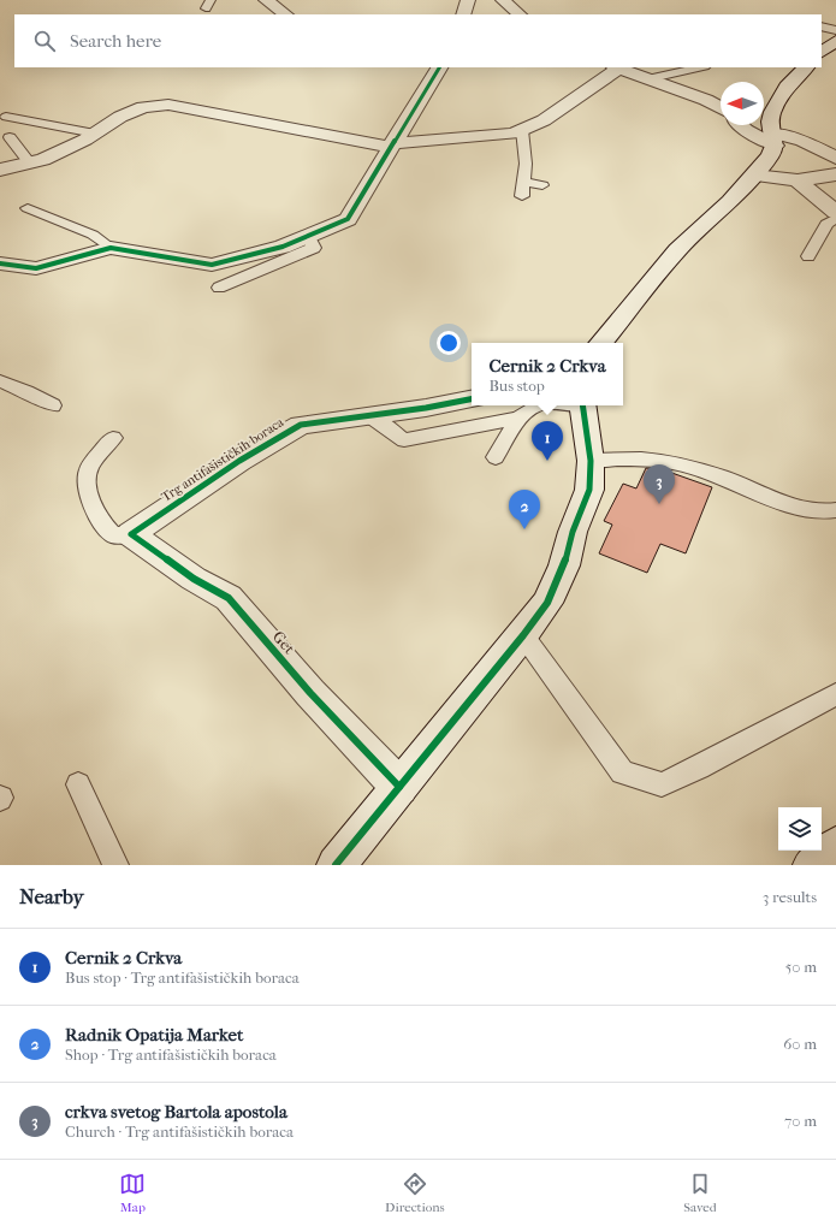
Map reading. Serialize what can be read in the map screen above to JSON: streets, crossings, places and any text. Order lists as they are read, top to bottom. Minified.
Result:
{"streets":{"street":["Trg antifašističkih boraca","Get"]},"crossings":[["Trg antifašističkih boraca","Get"]],"north":"left","page":{"search":"Search here","popup":["Cernik 2 Crkva","Bus stop"],"pins":["1","3","2"],"heading":["Nearby","3 results"],"list":[{"mark":"1","name":"Cernik 2 Crkva","note":"Bus stop · Trg antifašističkih boraca","value":"50 m"},{"mark":"2","name":"Radnik Opatija Market","note":"Shop · Trg antifašističkih boraca","value":"60 m"},{"mark":"3","name":"crkva svetog Bartola apostola","note":"Church · Trg antifašističkih boraca","value":"70 m"}],"nav":["Map","Directions","Saved"]}}
